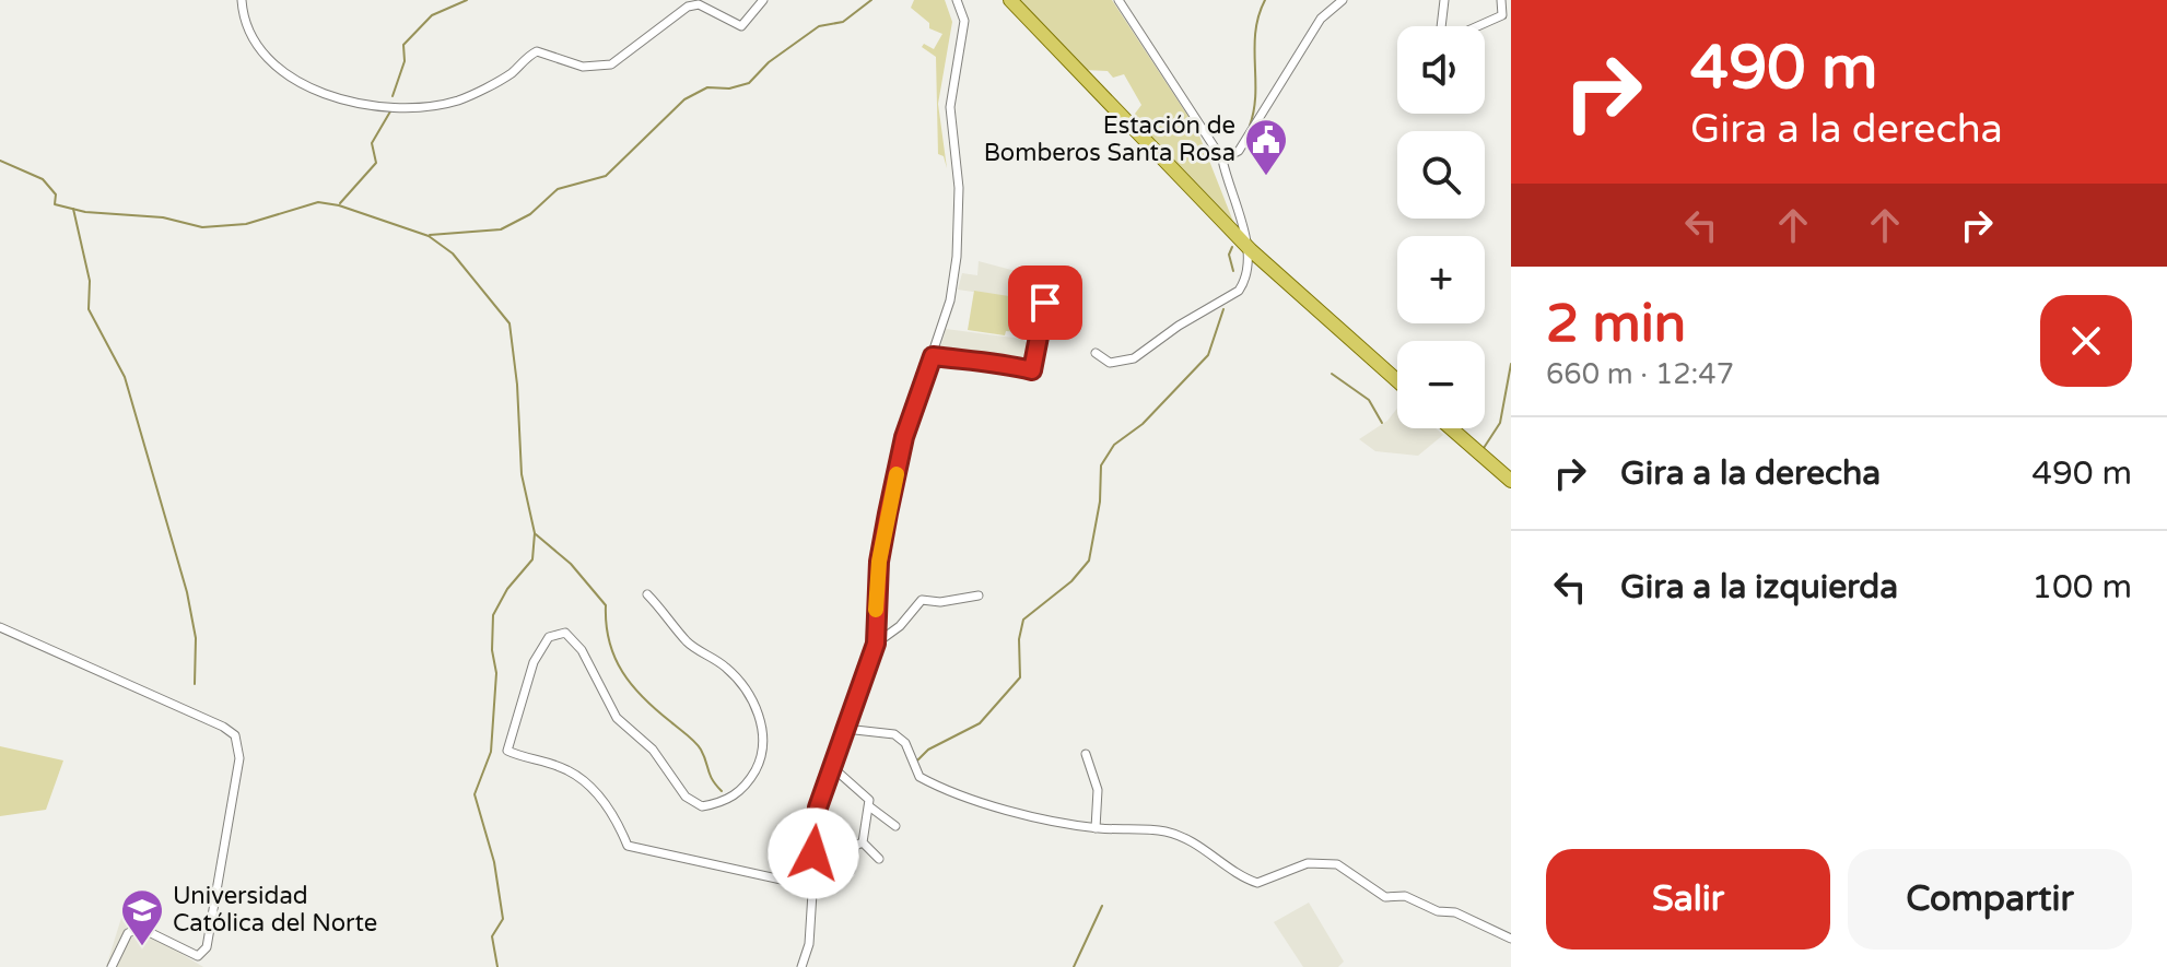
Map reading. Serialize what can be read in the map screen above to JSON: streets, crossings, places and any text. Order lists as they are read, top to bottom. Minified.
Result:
{"places":{"public building":["Estación de Bomberos Santa Rosa"],"school or university":["Universidad Católica del Norte"]},"page":{"turn":["490 m","Gira a la derecha"],"map_buttons":["+","−"],"heading":["2 min","660 m · 12:47"],"list":[{"name":"Gira a la derecha","value":"490 m"},{"name":"Gira a la izquierda","value":"100 m"}],"buttons":["Salir","Compartir"]}}
